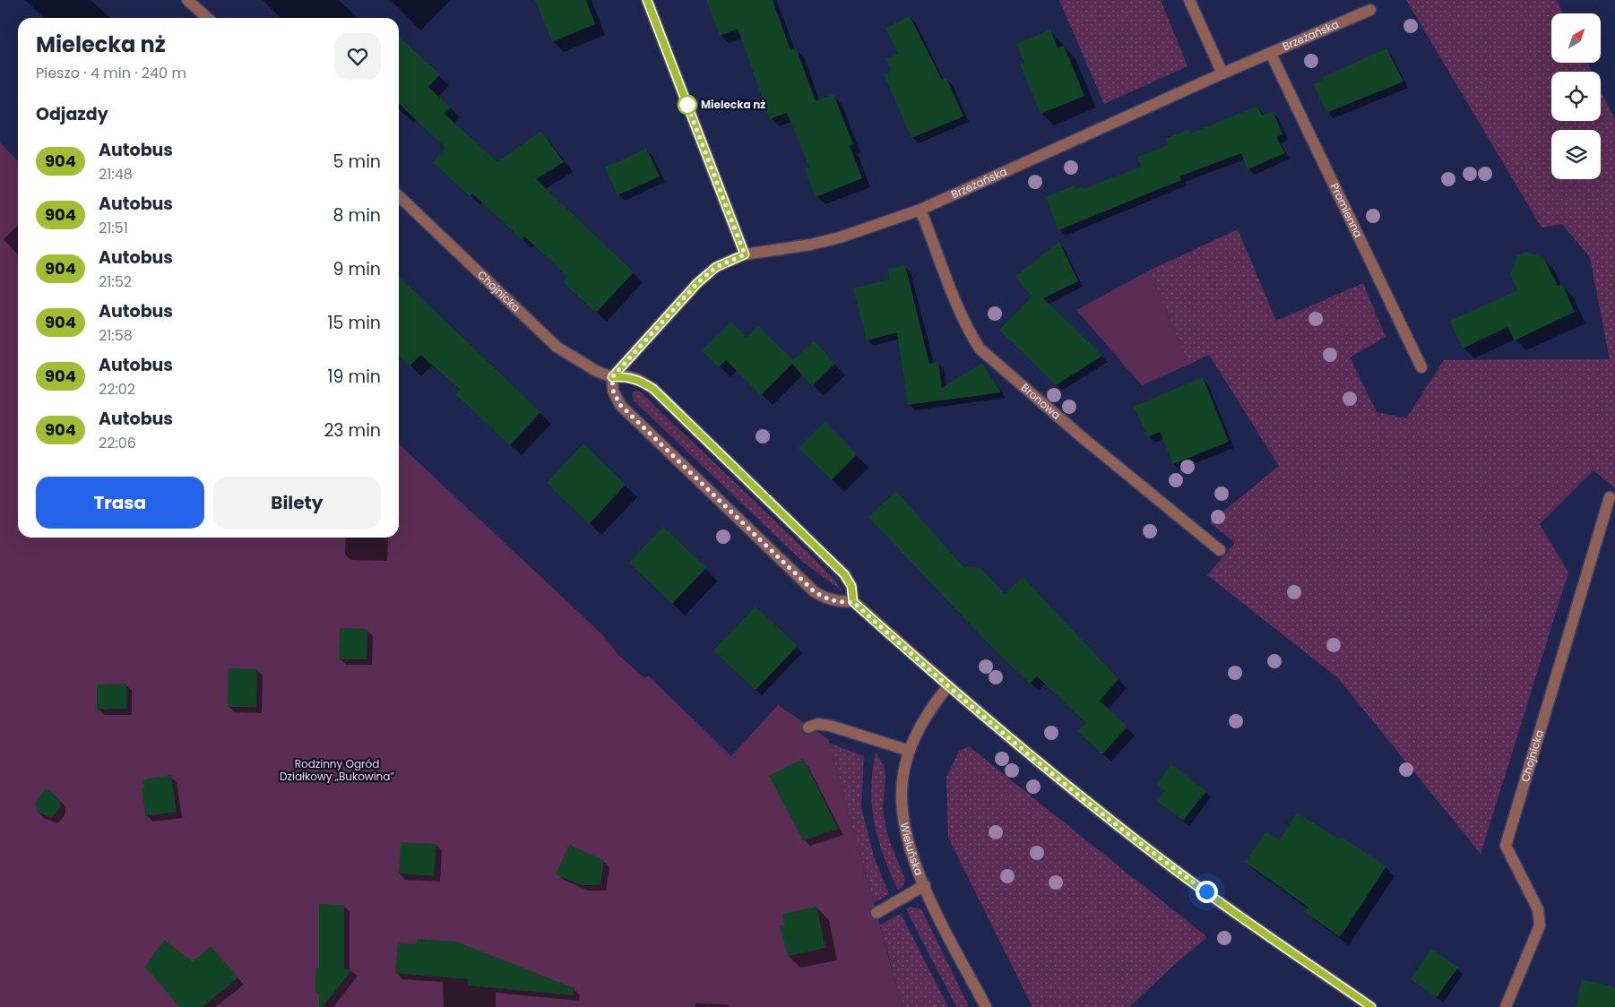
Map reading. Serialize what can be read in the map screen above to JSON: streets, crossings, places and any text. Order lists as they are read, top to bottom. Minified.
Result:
{"streets":{"street":["Brzeżańska","Promienna","Chojnicka","Bronowa","Wieluńska"]},"crossings":[["Brzeżańska","Promienna"],["Brzeżańska","Chojnicka"],["Brzeżańska","Bronowa"]],"parks":["Rodzinny Ogród Działkowy „Bukowina”"],"places":["Mielecka nż"],"lines":["bus line 904"],"north":"top right","page":{"heading":[["Mielecka nż","Pieszo · 4 min · 240 m"],"Odjazdy"],"list":[{"mark":"904","name":"Autobus","note":"21:48","value":"5 min"},{"mark":"904","name":"Autobus","note":"21:51","value":"8 min"},{"mark":"904","name":"Autobus","note":"21:52","value":"9 min"},{"mark":"904","name":"Autobus","note":"21:58","value":"15 min"},{"mark":"904","name":"Autobus","note":"22:02","value":"19 min"},{"mark":"904","name":"Autobus","note":"22:06","value":"23 min"}],"buttons":["Trasa","Bilety"]}}
